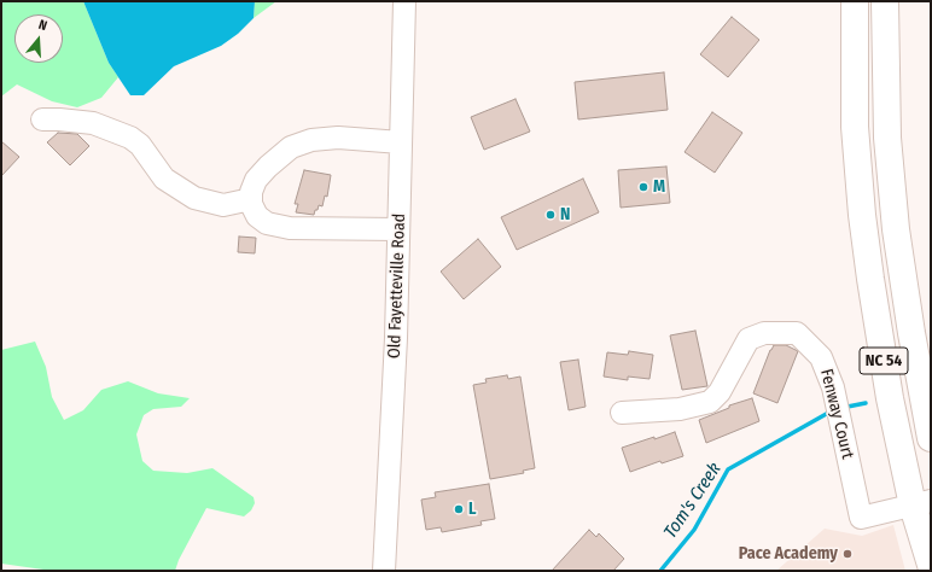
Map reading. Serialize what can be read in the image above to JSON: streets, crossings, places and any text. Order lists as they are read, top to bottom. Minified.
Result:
{"streets":{"highway":["NC 54"],"street":["Old Fayetteville Road","Fenway Court"]},"crossings":[["NC 54","Fenway Court"]],"water":["Tom's Creek"],"places":["M","N","L","Pace Academy"],"north":"top"}
